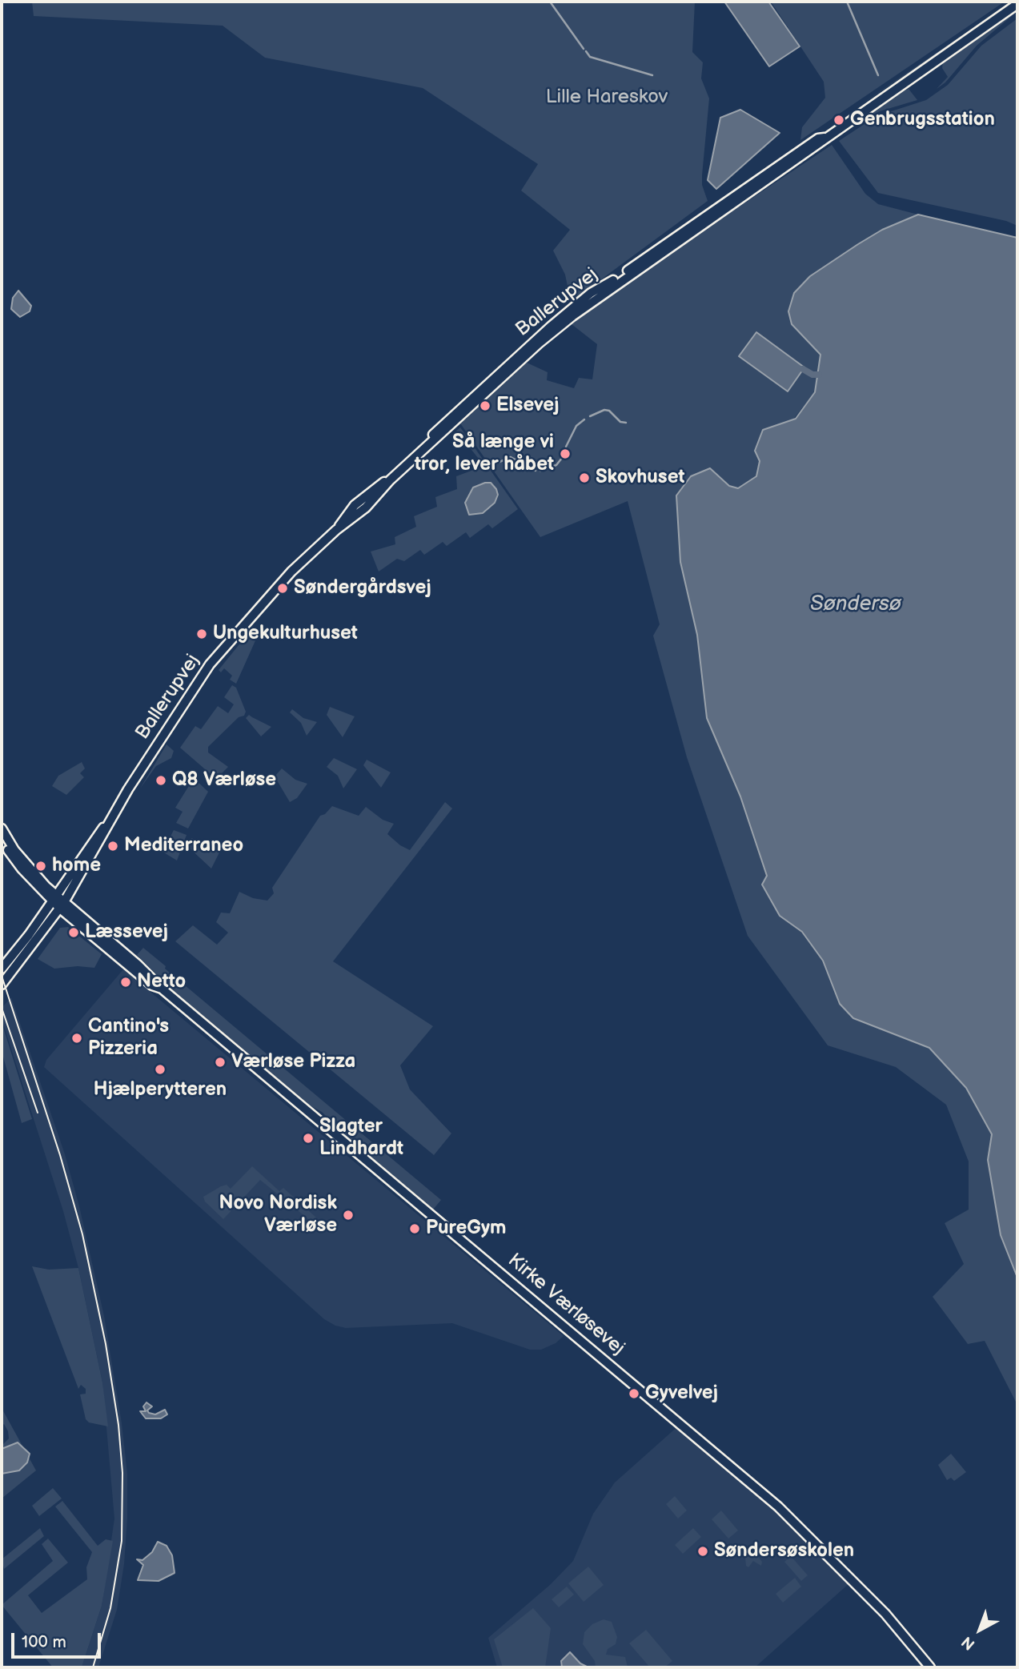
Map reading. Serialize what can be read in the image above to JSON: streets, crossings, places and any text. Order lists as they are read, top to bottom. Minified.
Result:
{"streets":{"street":["Ballerupvej","Kirke Værløsevej"]},"crossings":[["Ballerupvej","Kirke Værløsevej"]],"water":["Søndersø"],"parks":["Lille Hareskov"],"places":["Genbrugsstation","Elsevej","Så længe vi tror, lever håbet","Skovhuset","Søndergårdsvej","Ungekulturhuset","Q8 Værløse","Mediterraneo","home","Læssevej","Netto","Cantino's Pizzeria","Værløse Pizza","Hjælperytteren","Slagter Lindhardt","Novo Nordisk Værløse","PureGym","Gyvelvej","Søndersøskolen"],"scale_bar":"100 m","north":"bottom left"}
